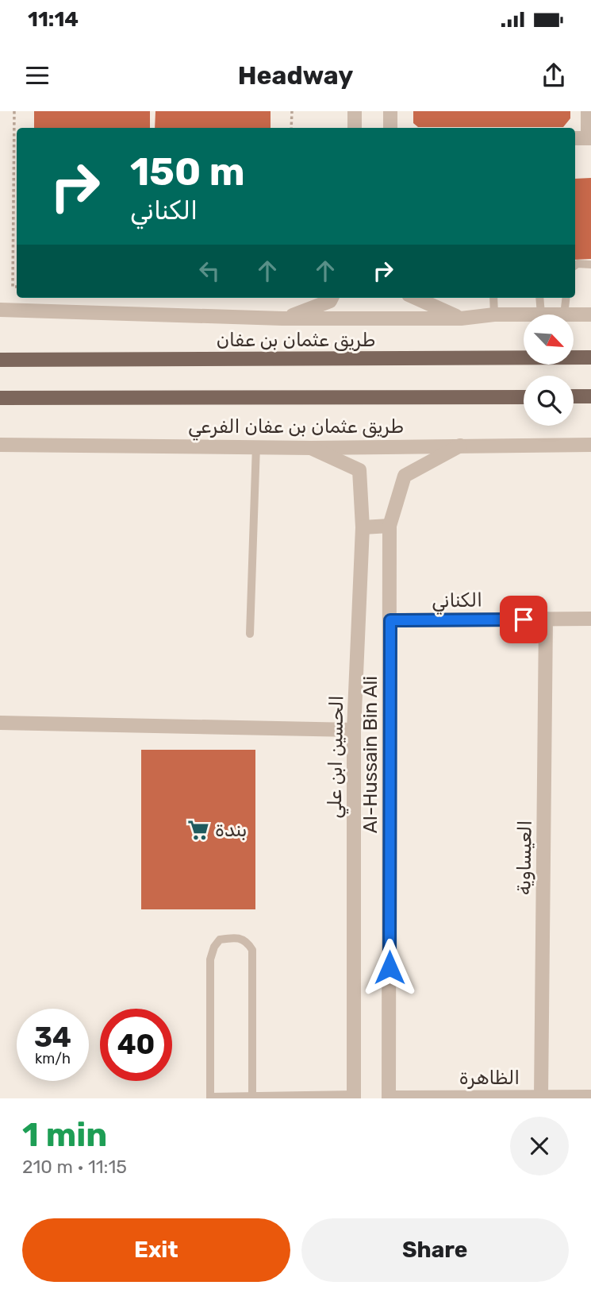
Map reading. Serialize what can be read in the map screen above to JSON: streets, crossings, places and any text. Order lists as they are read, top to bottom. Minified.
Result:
{"streets":{"main road":["طريق عثمان بن عفان"],"street":["طريق عثمان بن عفان الفرعي","الكناني","Al-Hussain Bin Ali","الحسين ابن علي","العيساوية","الظاهرة"]},"crossings":[["طريق عثمان بن عفان الفرعي","Al-Hussain Bin Ali"],["طريق عثمان بن عفان الفرعي","الحسين ابن علي"],["الكناني","Al-Hussain Bin Ali"],["الكناني","العيساوية"],["Al-Hussain Bin Ali","الظاهرة"],["العيساوية","الظاهرة"]],"places":{"supermarket":["بندة"]},"north":"bottom right","page":{"status":"11:14","header":"Headway","turn":["150 m","الكناني"],"speed":"34 km/h","limit":"40","heading":["1 min","210 m · 11:15"],"buttons":["Exit","Share"]}}
